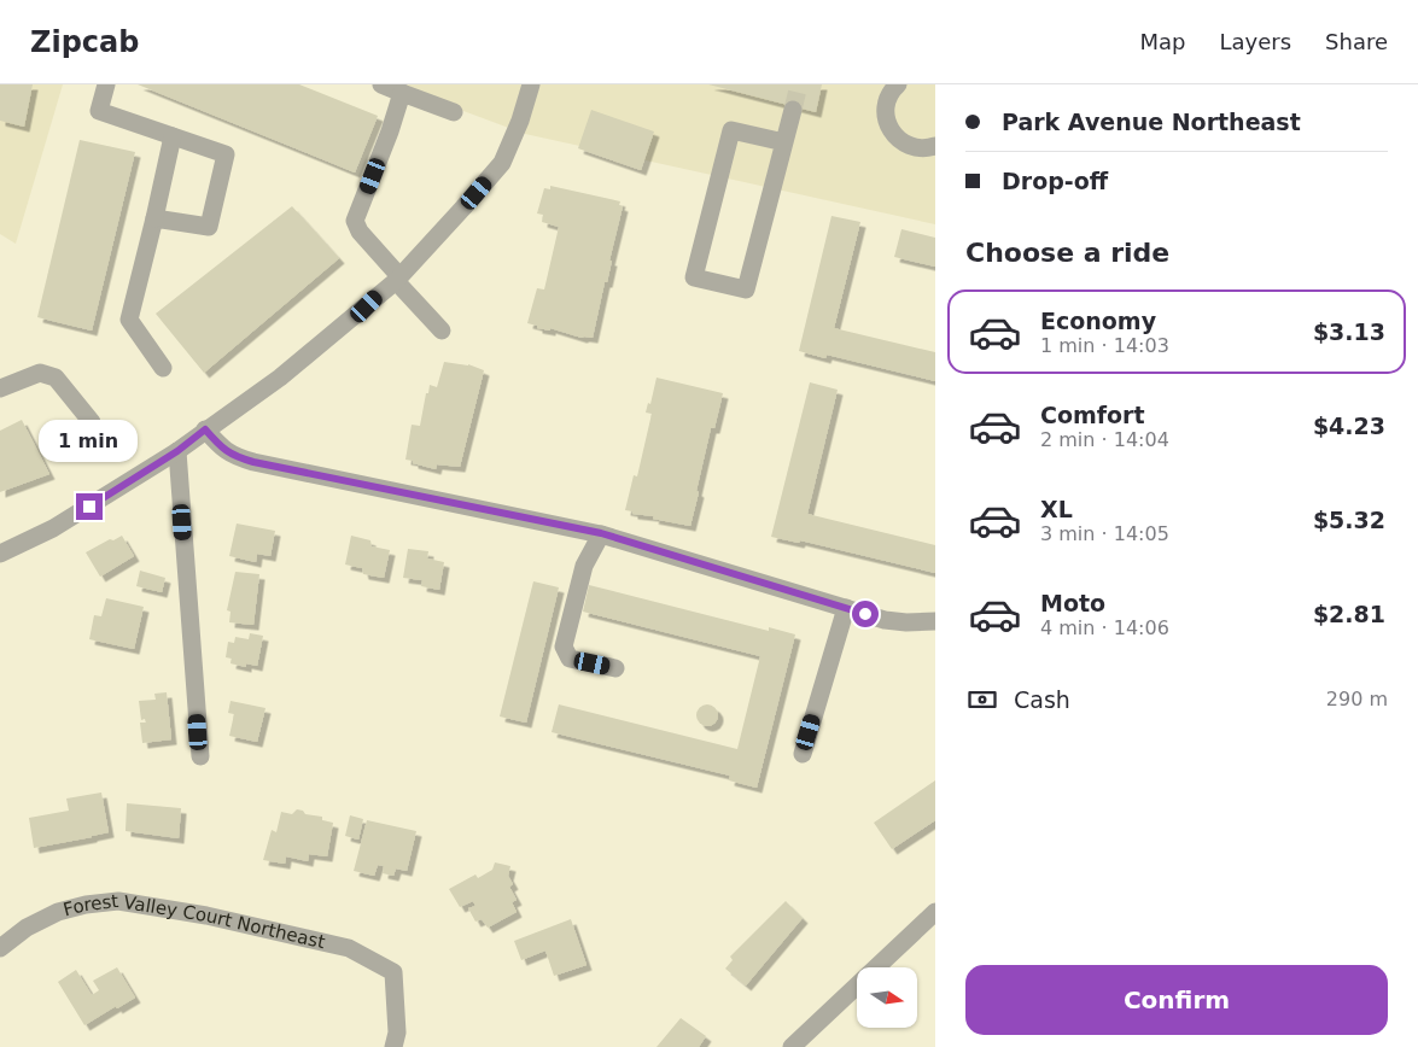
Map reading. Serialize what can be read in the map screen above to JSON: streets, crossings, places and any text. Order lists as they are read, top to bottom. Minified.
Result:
{"streets":{"street":["Forest Valley Court Northeast"]},"north":"right","page":{"header":"Zipcab","nav":["Map","Layers","Share"],"banner":["Park Avenue Northeast","Drop-off"],"heading":"Choose a ride","list":[{"name":"Economy","note":"1 min · 14:03","value":"$3.13"},{"name":"Comfort","note":"2 min · 14:04","value":"$4.23"},{"name":"XL","note":"3 min · 14:05","value":"$5.32"},{"name":"Moto","note":"4 min · 14:06","value":"$2.81"}],"bubble":"1 min","pay":["Cash","290 m"],"buttons":"Confirm"}}
